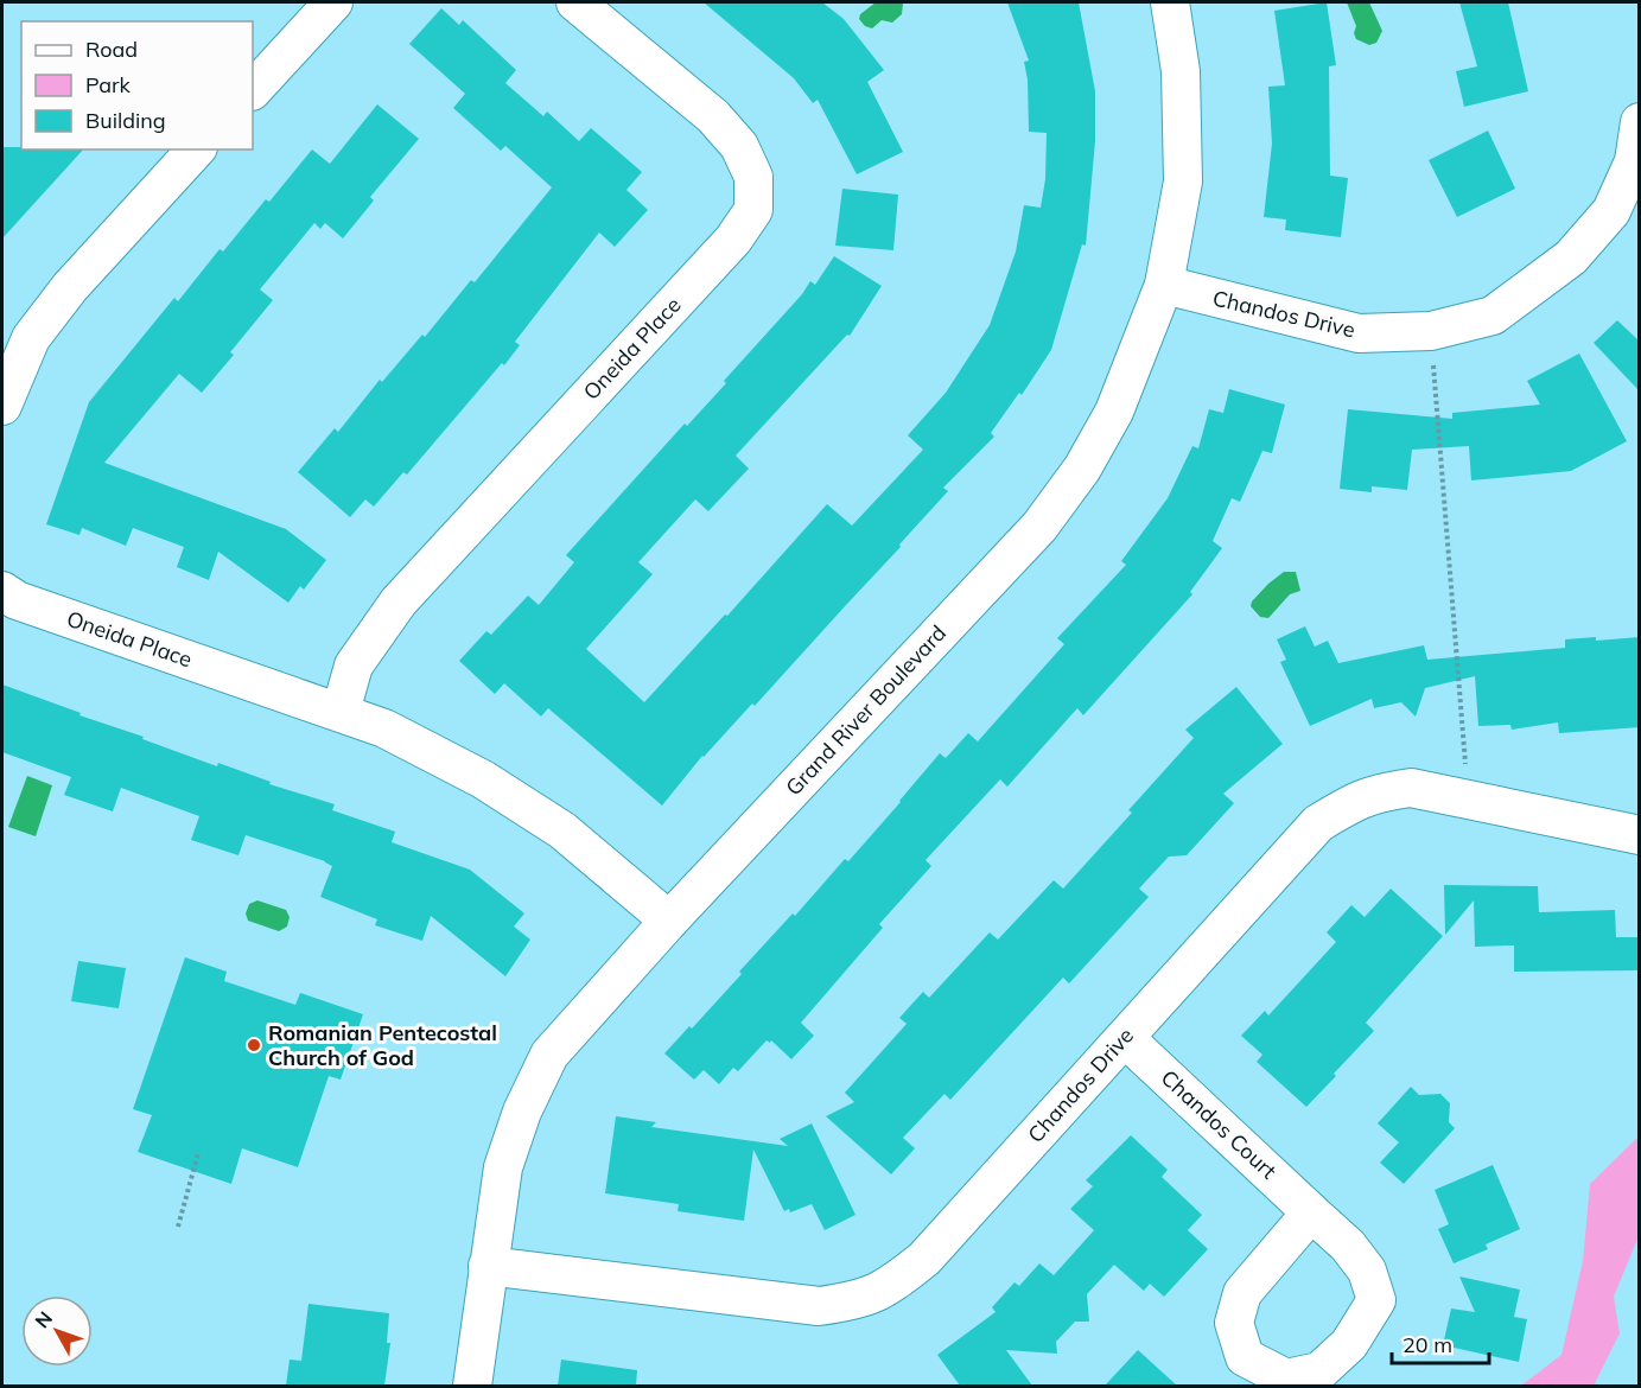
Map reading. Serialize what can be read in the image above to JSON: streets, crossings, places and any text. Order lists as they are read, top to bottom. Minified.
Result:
{"streets":{"street":["Chandos Drive","Oneida Place","Grand River Boulevard","Chandos Court"]},"crossings":[["Chandos Drive","Grand River Boulevard"],["Chandos Drive","Chandos Court"],["Oneida Place","Grand River Boulevard"]],"places":["Romanian Pentecostal Church of God"],"legend":["Road","Park","Building"],"scale_bar":"20 m","north":"top left"}
